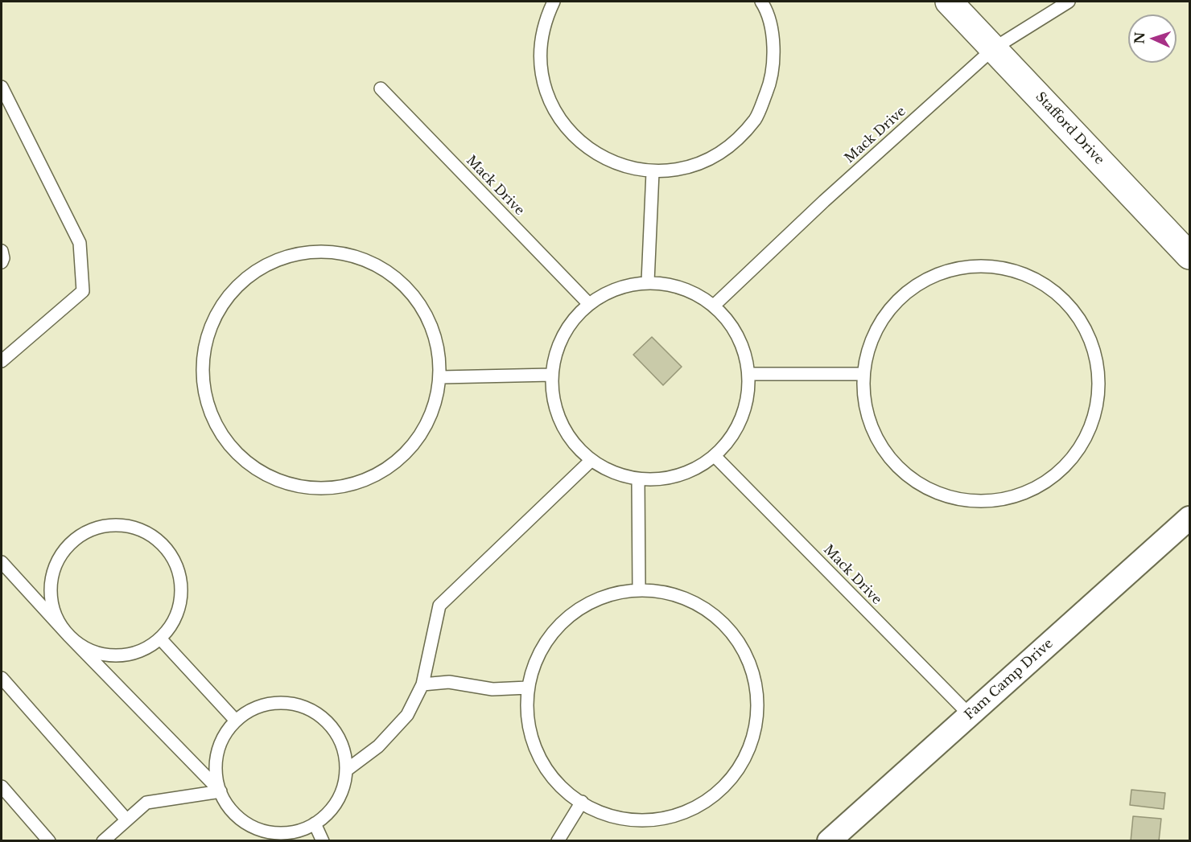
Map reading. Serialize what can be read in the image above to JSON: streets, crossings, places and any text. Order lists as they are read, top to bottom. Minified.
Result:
{"streets":{"street":["Stafford Drive","Fam Camp Drive"],"lane":["Mack Drive"]},"crossings":[["Stafford Drive","Mack Drive"],["Mack Drive","Fam Camp Drive"]],"north":"left"}
